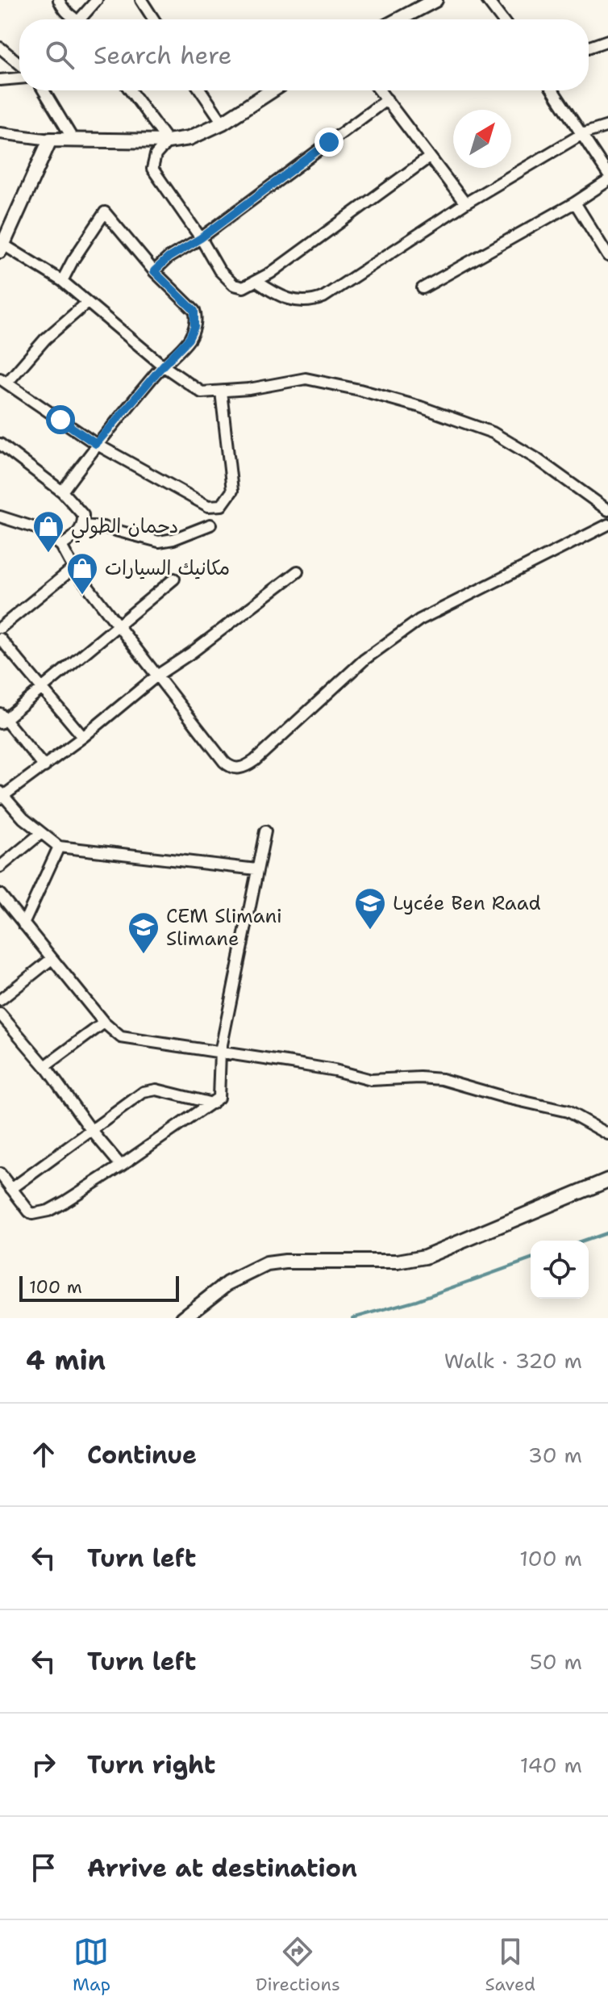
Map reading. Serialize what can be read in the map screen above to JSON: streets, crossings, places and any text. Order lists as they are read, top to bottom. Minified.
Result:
{"places":{"shop":["دحمان الطولي","مكانيك السيارات"],"school or university":["Lycée Ben Raad","CEM Slimani Slimane"]},"scale_bar":"100 m","north":"top right","page":{"search":"Search here","scale":"100 m","heading":["4 min","Walk · 320 m"],"list":[["Continue","30 m"],["Turn left","100 m"],["Turn left","50 m"],["Turn right","140 m"],"Arrive at destination"],"nav":["Map","Directions","Saved"]}}
